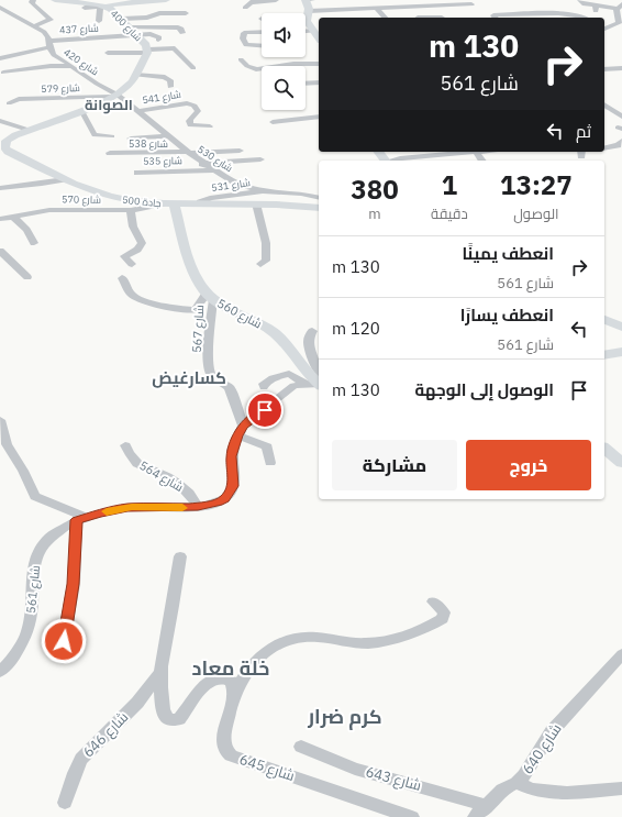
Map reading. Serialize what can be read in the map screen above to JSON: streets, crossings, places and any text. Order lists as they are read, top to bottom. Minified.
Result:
{"streets":{"main road":["شارع 400","جادة 500","شارع 560"],"street":["شارع 437","شارع 420","شارع 579","شارع 541","شارع 538","شارع 530","شارع 535","شارع 531","شارع 570","شارع 567","شارع 564","شارع 561","شارع 646","شارع 640","شارع 645","شارع 643"]},"crossings":[["شارع 400","شارع 437"],["شارع 400","شارع 420"],["شارع 400","شارع 579"],["شارع 400","شارع 530"],["شارع 400","جادة 500"],["شارع 437","شارع 420"],["شارع 420","شارع 579"],["شارع 420","شارع 530"],["شارع 579","شارع 530"],["شارع 541","شارع 530"],["شارع 538","شارع 530"],["شارع 530","شارع 535"],["شارع 530","شارع 531"],["شارع 531","جادة 500"],["شارع 570","جادة 500"],["شارع 570","شارع 560"],["جادة 500","شارع 560"],["شارع 560","شارع 567"],["شارع 567","شارع 561"],["شارع 564","شارع 561"],["شارع 646","شارع 645"],["شارع 640","شارع 643"]],"districts":["الصوانة","كسارغيض","خلة معاد","كرم ضرار"],"page":{"turn":["130 m","شارع 561"],"then":"ثم","eta":["13:27","الوصول","1","دقيقة","380","m"],"list":[{"name":"انعطف يمينًا","note":"شارع 561","value":"130 m"},{"name":"انعطف يسارًا","note":"شارع 561","value":"120 m"},{"name":"الوصول إلى الوجهة","value":"130 m"}],"buttons":["خروج","مشاركة"]}}
